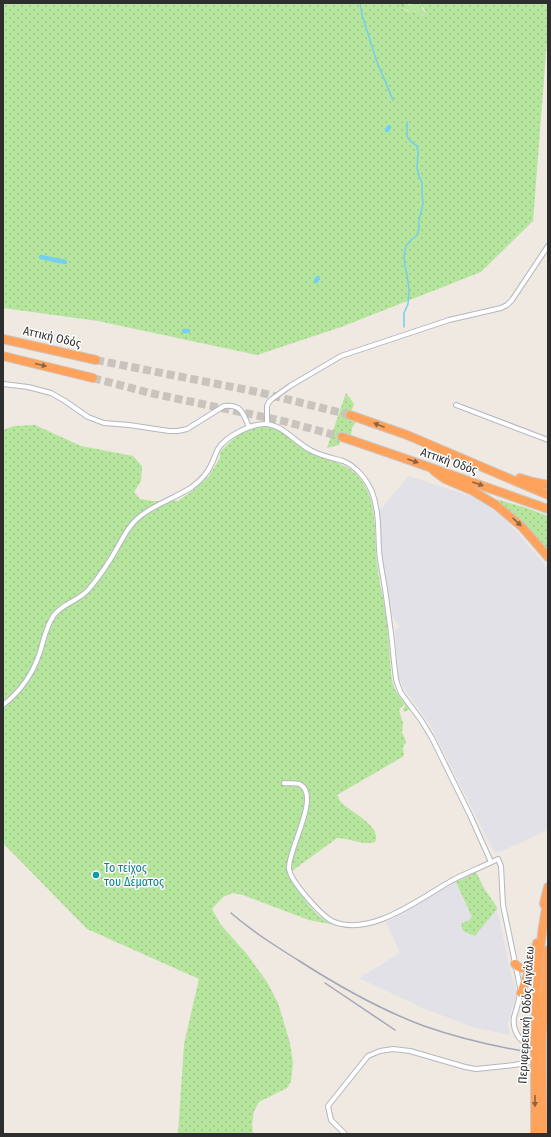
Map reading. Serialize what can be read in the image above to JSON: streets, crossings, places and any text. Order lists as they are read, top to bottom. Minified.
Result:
{"streets":{"highway":["Αττική Οδός","Περιφερειακή Οδός Αιγάλεω"]},"places":["Το τείχος του Δέματος"]}
